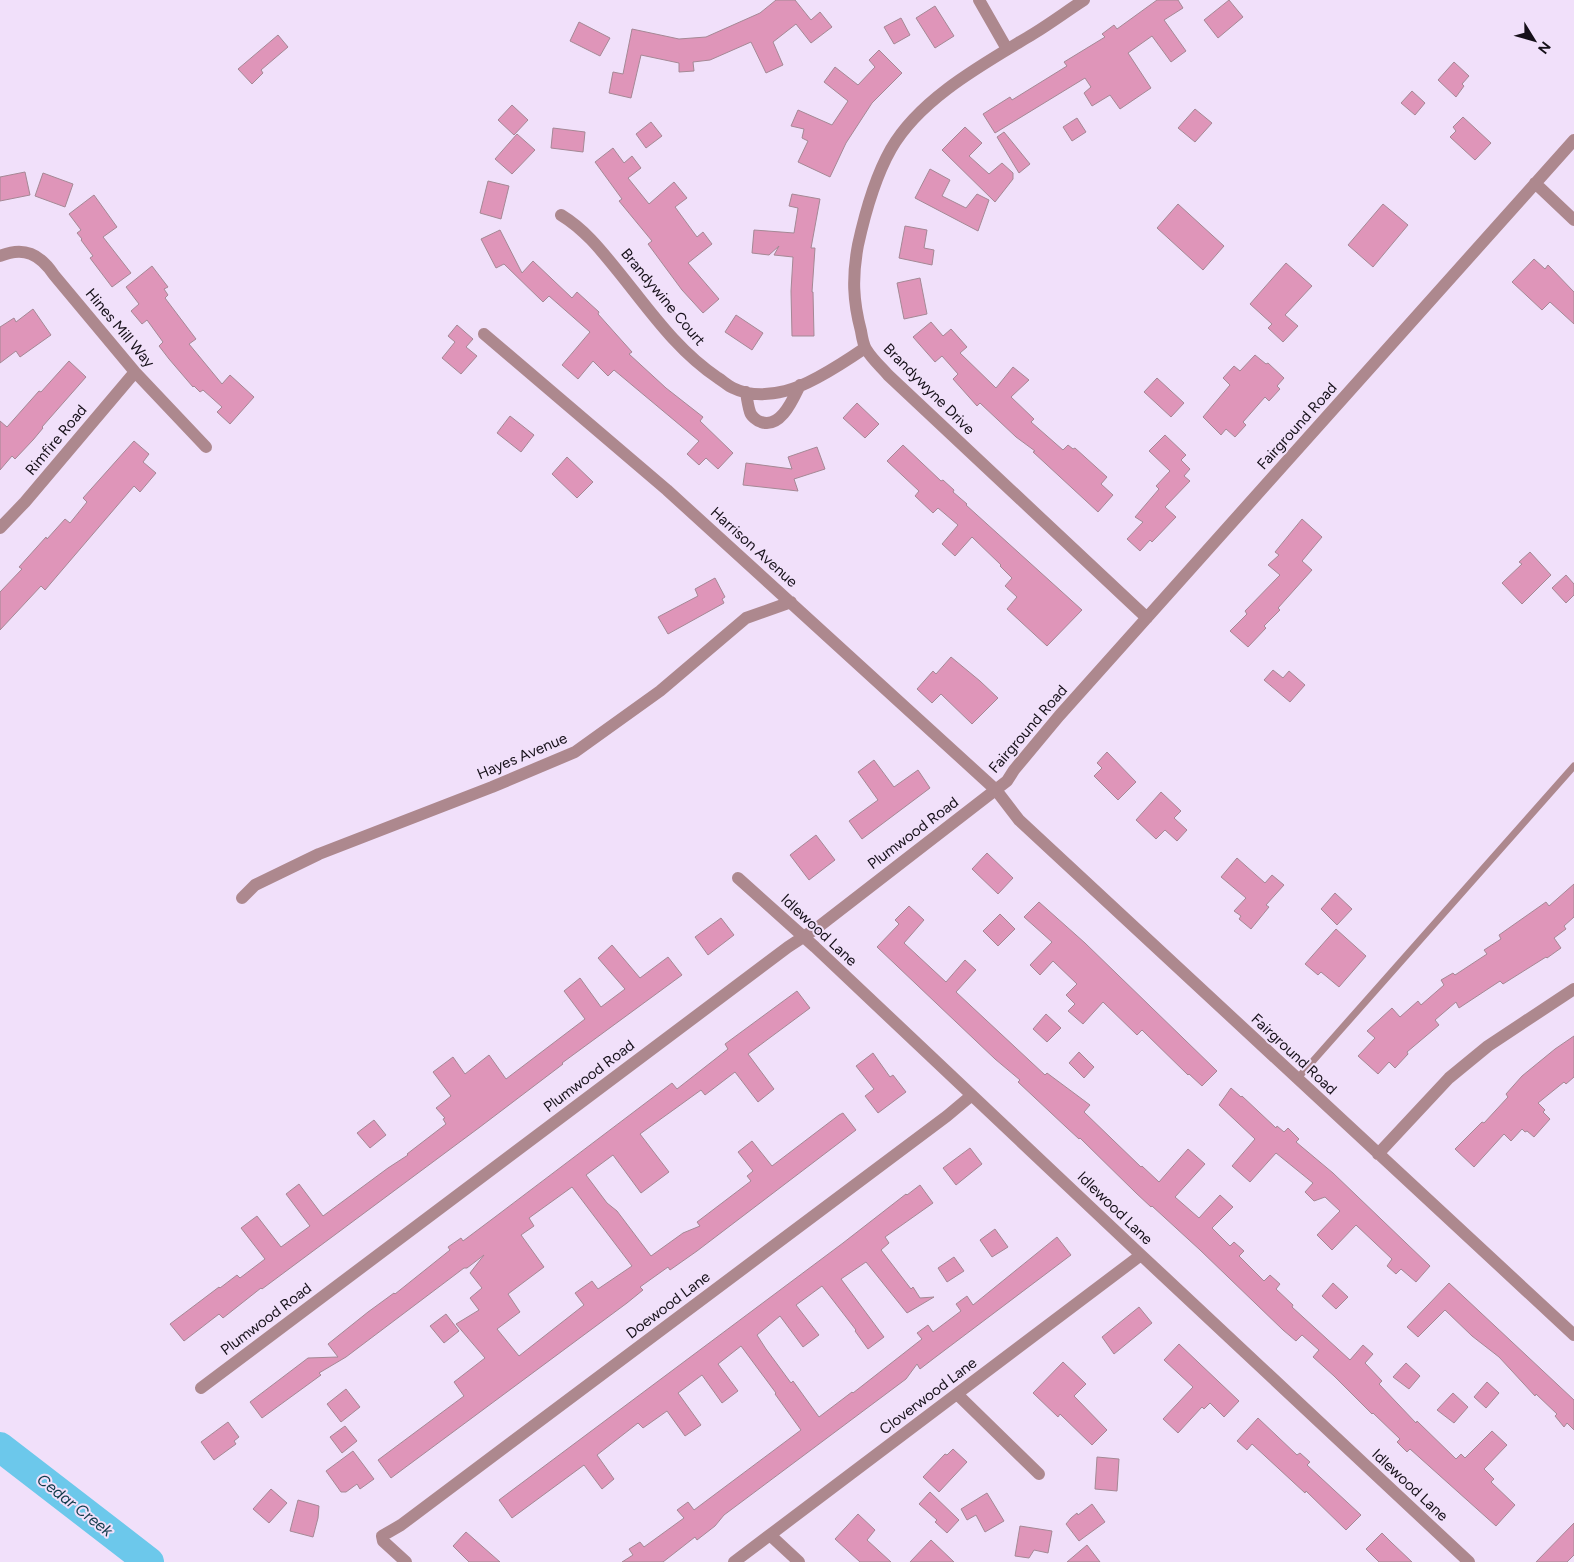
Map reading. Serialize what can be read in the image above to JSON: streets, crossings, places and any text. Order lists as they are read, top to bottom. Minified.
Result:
{"streets":{"street":["Brandywine Court","Hines Mill Way","Brandywyne Drive","Fairground Road","Rimfire Road","Harrison Avenue","Hayes Avenue","Plumwood Road","Idlewood Lane","Doewood Lane","Cloverwood Lane"]},"crossings":[["Brandywine Court","Brandywyne Drive"],["Hines Mill Way","Rimfire Road"],["Brandywyne Drive","Fairground Road"],["Fairground Road","Harrison Avenue"],["Fairground Road","Plumwood Road"],["Harrison Avenue","Hayes Avenue"],["Harrison Avenue","Plumwood Road"],["Plumwood Road","Idlewood Lane"],["Idlewood Lane","Doewood Lane"],["Idlewood Lane","Cloverwood Lane"]],"water":["Cedar Creek"],"north":"bottom right"}
